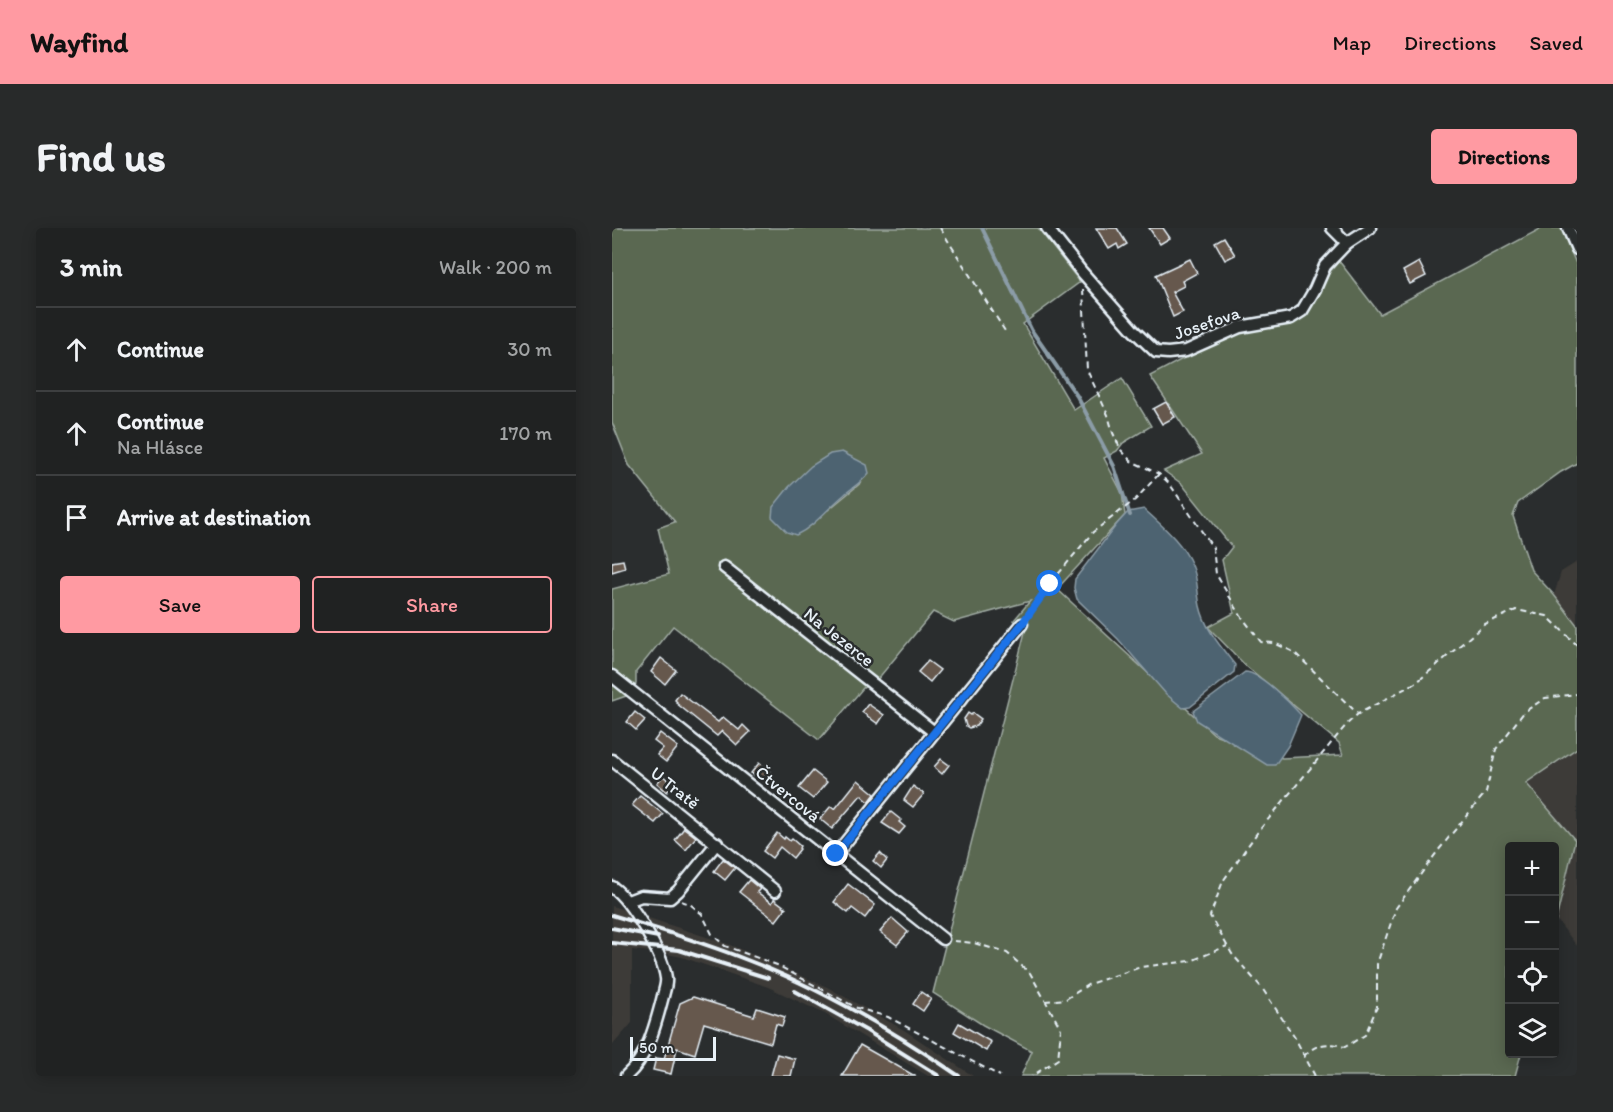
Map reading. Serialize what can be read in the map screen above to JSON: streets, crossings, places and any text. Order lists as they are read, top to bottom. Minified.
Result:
{"streets":{"street":["Josefova","Na Jezerce","U Tratě","Čtvercová"]},"scale_bar":"50 m","page":{"header":"Wayfind","nav":["Map","Directions","Saved"],"buttons":["Directions",["Save","Share"]],"title":"Find us","heading":["3 min","Walk · 200 m"],"list":[["Continue","30 m"],["Continue","Na Hlásce","170 m"],"Arrive at destination"],"map_buttons":["+","−"],"scale":"50 m"}}
